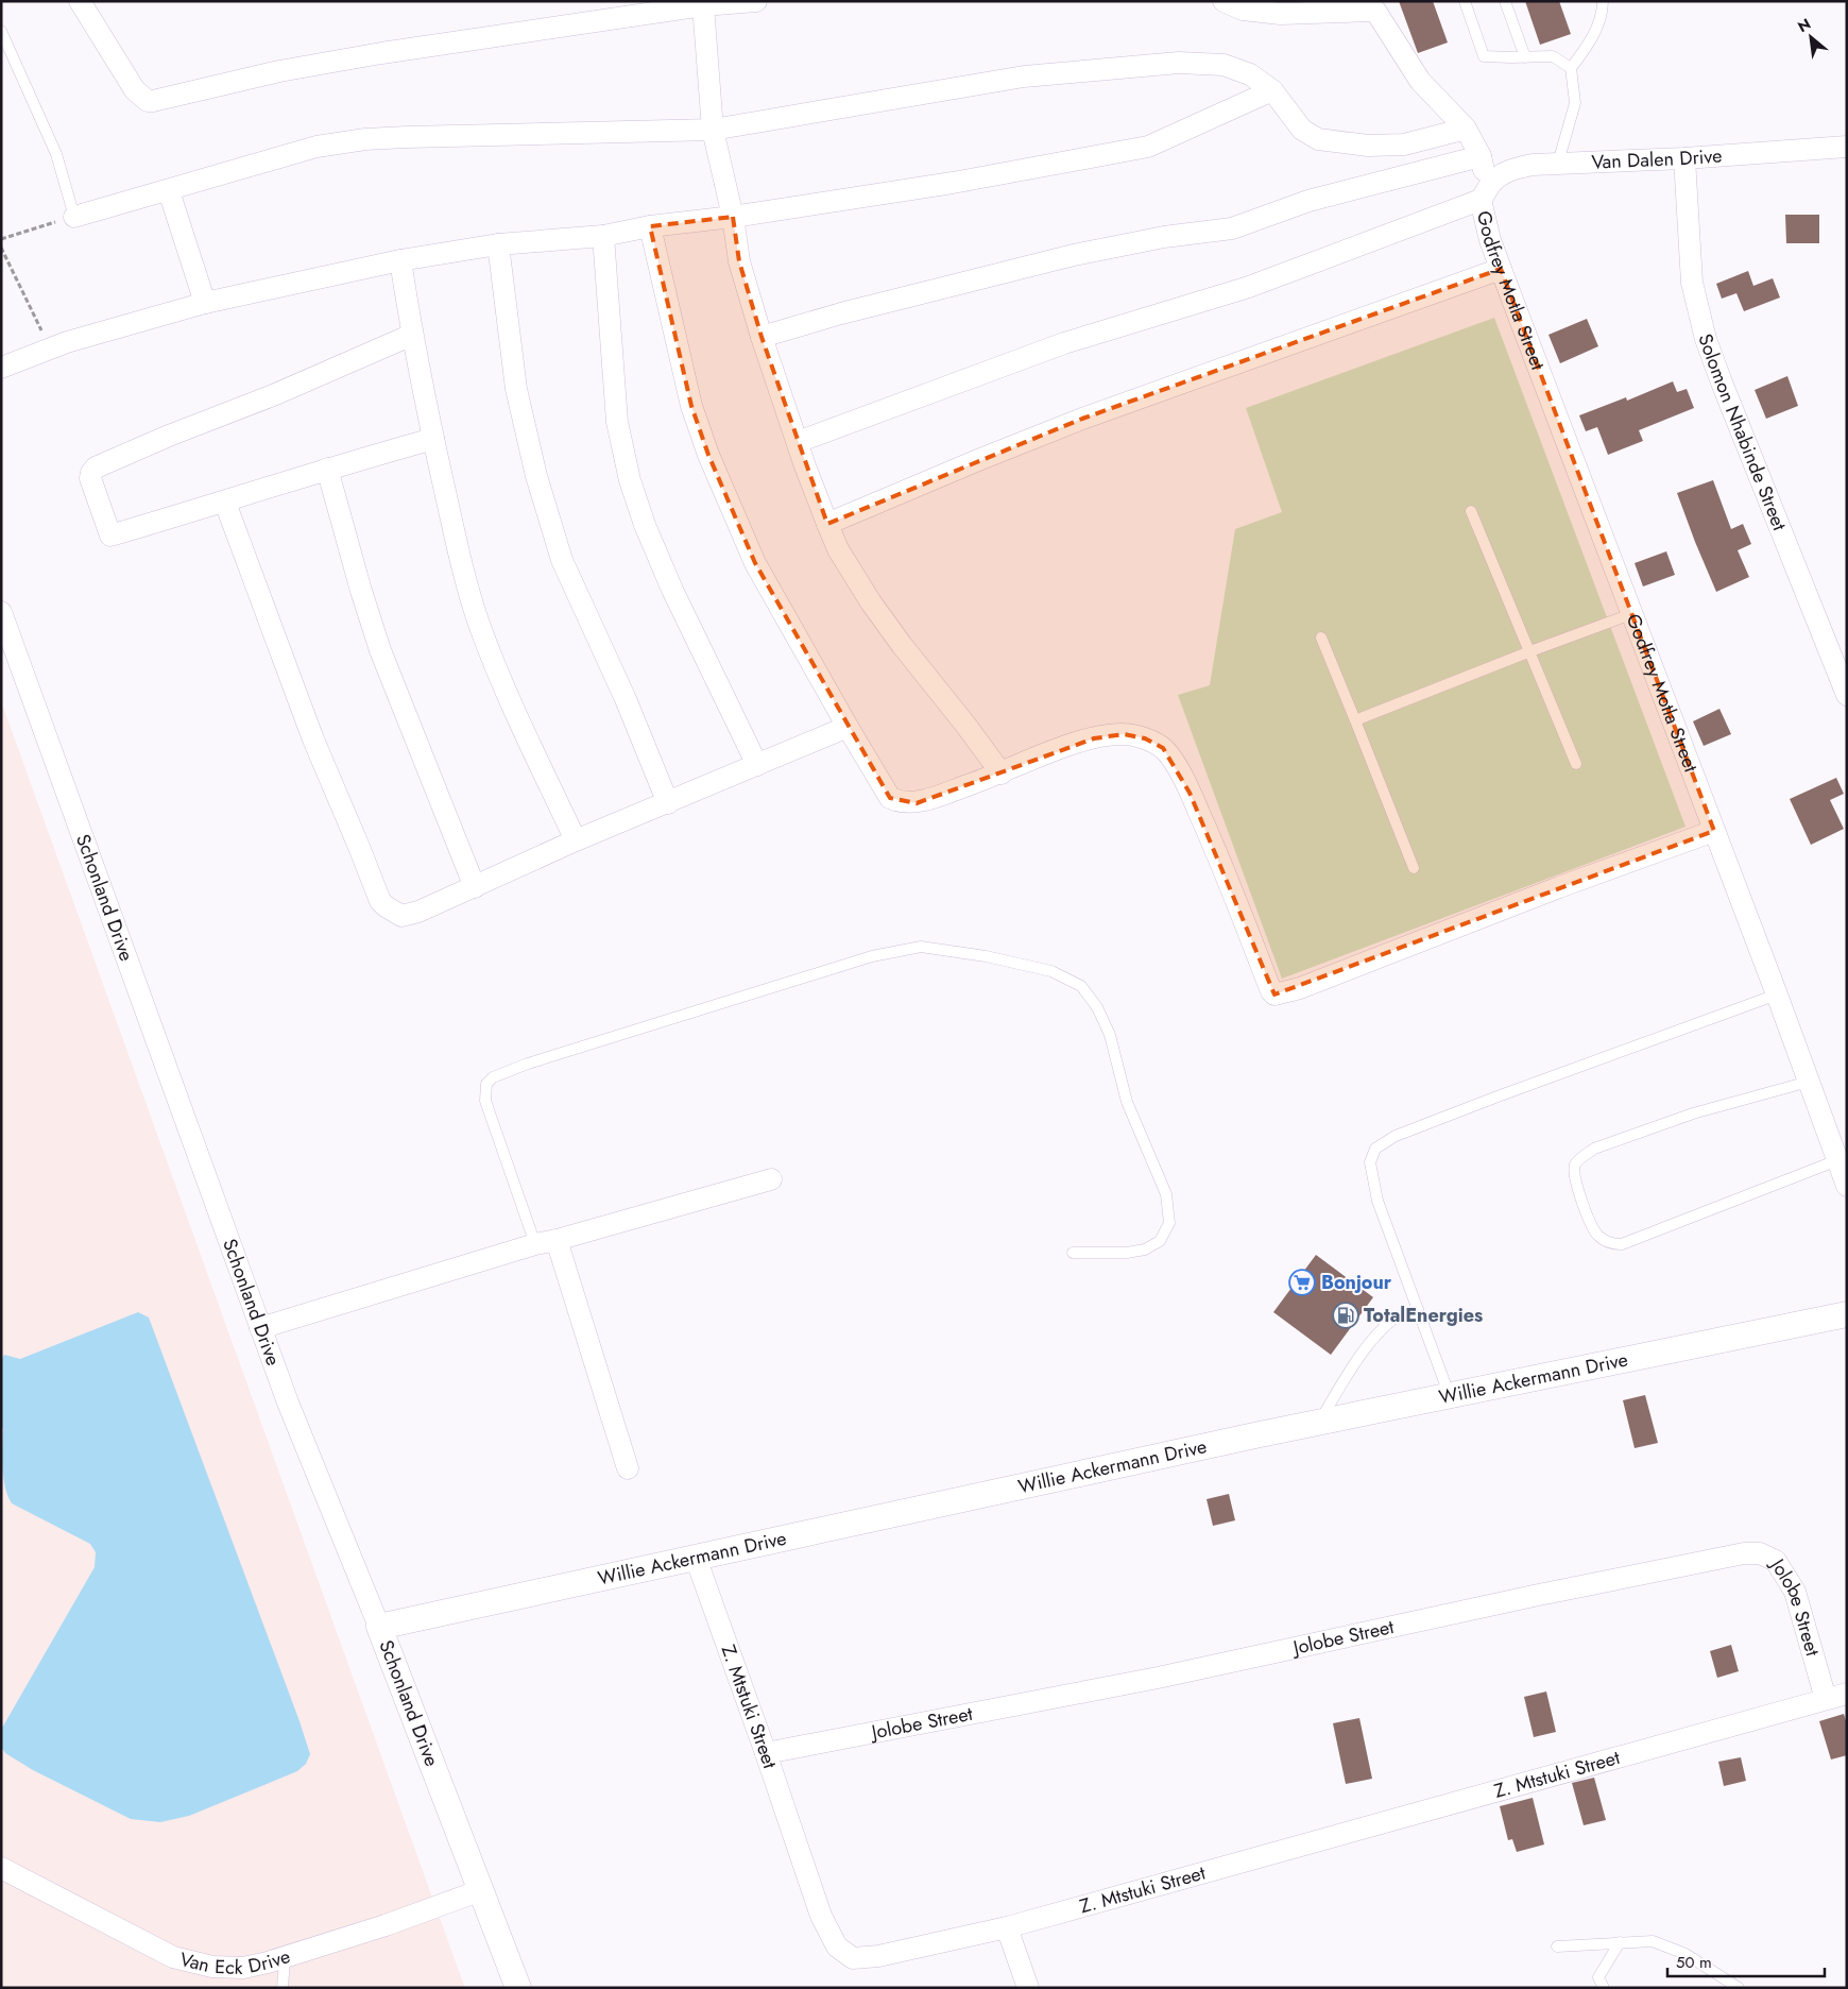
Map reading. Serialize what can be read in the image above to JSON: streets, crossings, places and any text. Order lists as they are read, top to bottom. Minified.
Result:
{"streets":{"street":["Van Dalen Drive","Godfrey Motla Street","Solomon Nhabinde Street","Schonland Drive","Willie Ackermann Drive","Jolobe Street","Z. Mtstuki Street","Van Eck Drive"]},"crossings":[["Van Dalen Drive","Godfrey Motla Street"],["Van Dalen Drive","Solomon Nhabinde Street"],["Schonland Drive","Willie Ackermann Drive"],["Schonland Drive","Van Eck Drive"],["Willie Ackermann Drive","Z. Mtstuki Street"],["Jolobe Street","Z. Mtstuki Street"]],"places":{"supermarket":["Bonjour"],"fuel station":["TotalEnergies"]},"scale_bar":"50 m","north":"top left"}
